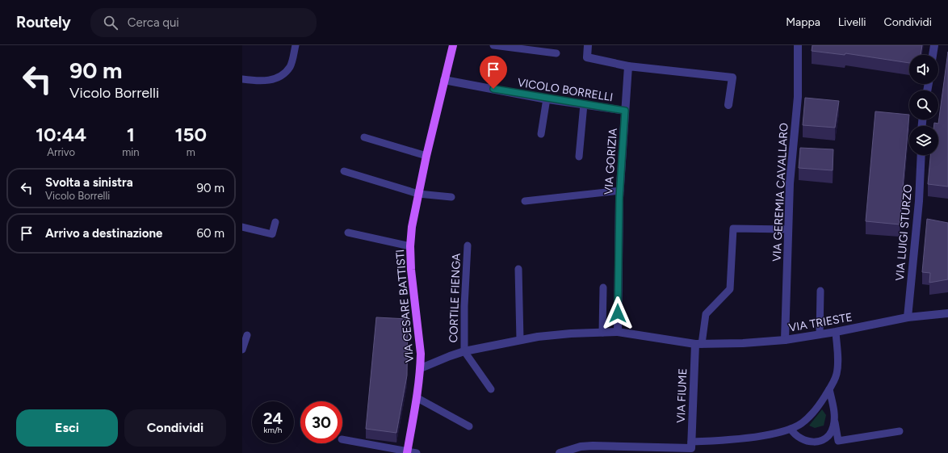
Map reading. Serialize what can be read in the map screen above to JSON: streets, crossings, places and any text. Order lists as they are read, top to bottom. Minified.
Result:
{"streets":{"main road":["VIA CESARE BATTISTI"],"street":["VICOLO BORRELLI","VIA GORIZIA","VIA GEREMIA CAVALLARO","VIA LUIGI STURZO","VIA TRIESTE","VIA FIUME"],"lane":["CORTILE FIENGA"]},"crossings":[["VICOLO BORRELLI","VIA GORIZIA"],["VICOLO BORRELLI","VIA CESARE BATTISTI"],["VIA GORIZIA","VIA TRIESTE"],["VIA GEREMIA CAVALLARO","VIA TRIESTE"],["VIA LUIGI STURZO","VIA TRIESTE"],["CORTILE FIENGA","VIA TRIESTE"],["VIA CESARE BATTISTI","VIA TRIESTE"],["VIA TRIESTE","VIA FIUME"]],"page":{"header":"Routely","search":"Cerca qui","nav":["Mappa","Livelli","Condividi"],"turn":["90 m","Vicolo Borrelli"],"eta":["10:44","Arrivo","1","min","150","m"],"list":[{"name":"Svolta a sinistra","note":"Vicolo Borrelli","value":"90 m"},{"name":"Arrivo a destinazione","value":"60 m"}],"speed":"24 km/h","limit":"30","buttons":["Esci","Condividi"]}}
